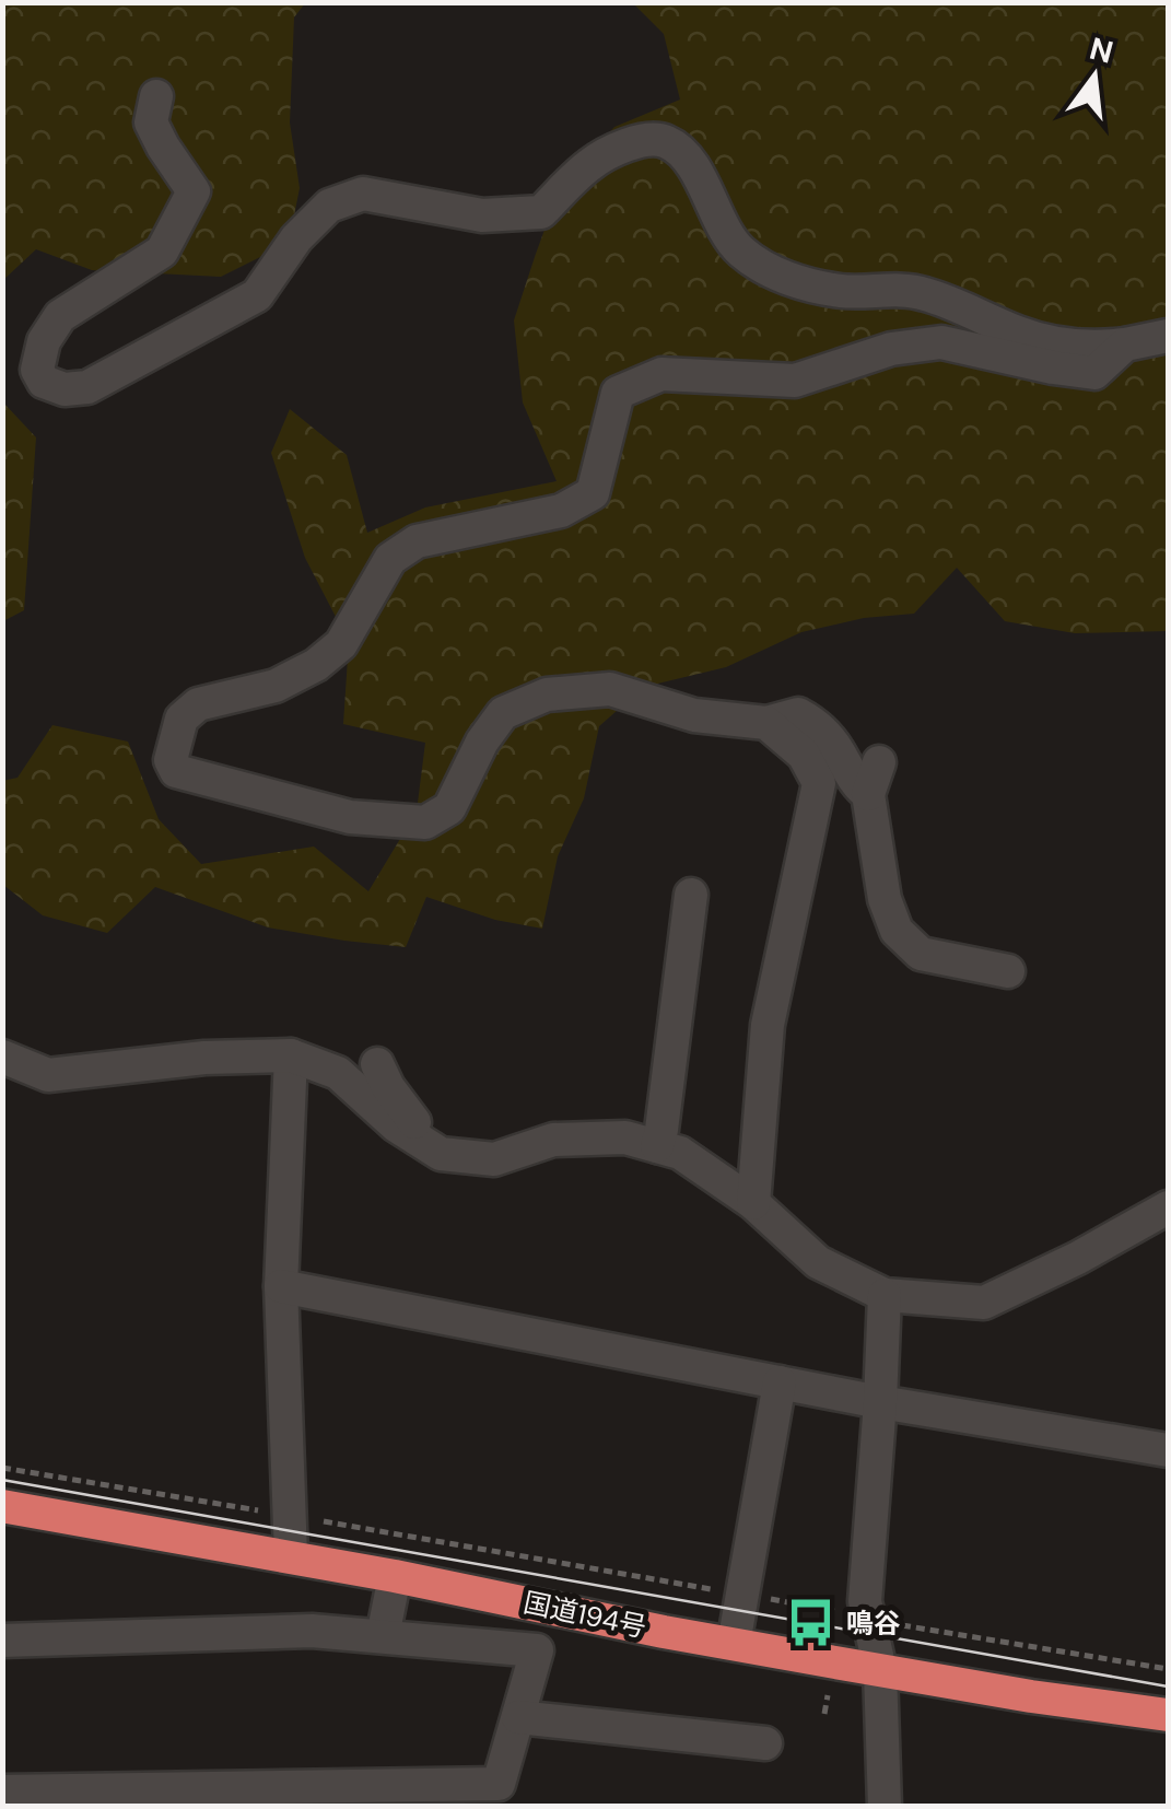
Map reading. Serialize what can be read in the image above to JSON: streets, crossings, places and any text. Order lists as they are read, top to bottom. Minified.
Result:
{"streets":{"highway":["国道194号"]},"places":{"bus stop":["鳴谷"]},"north":"top"}
